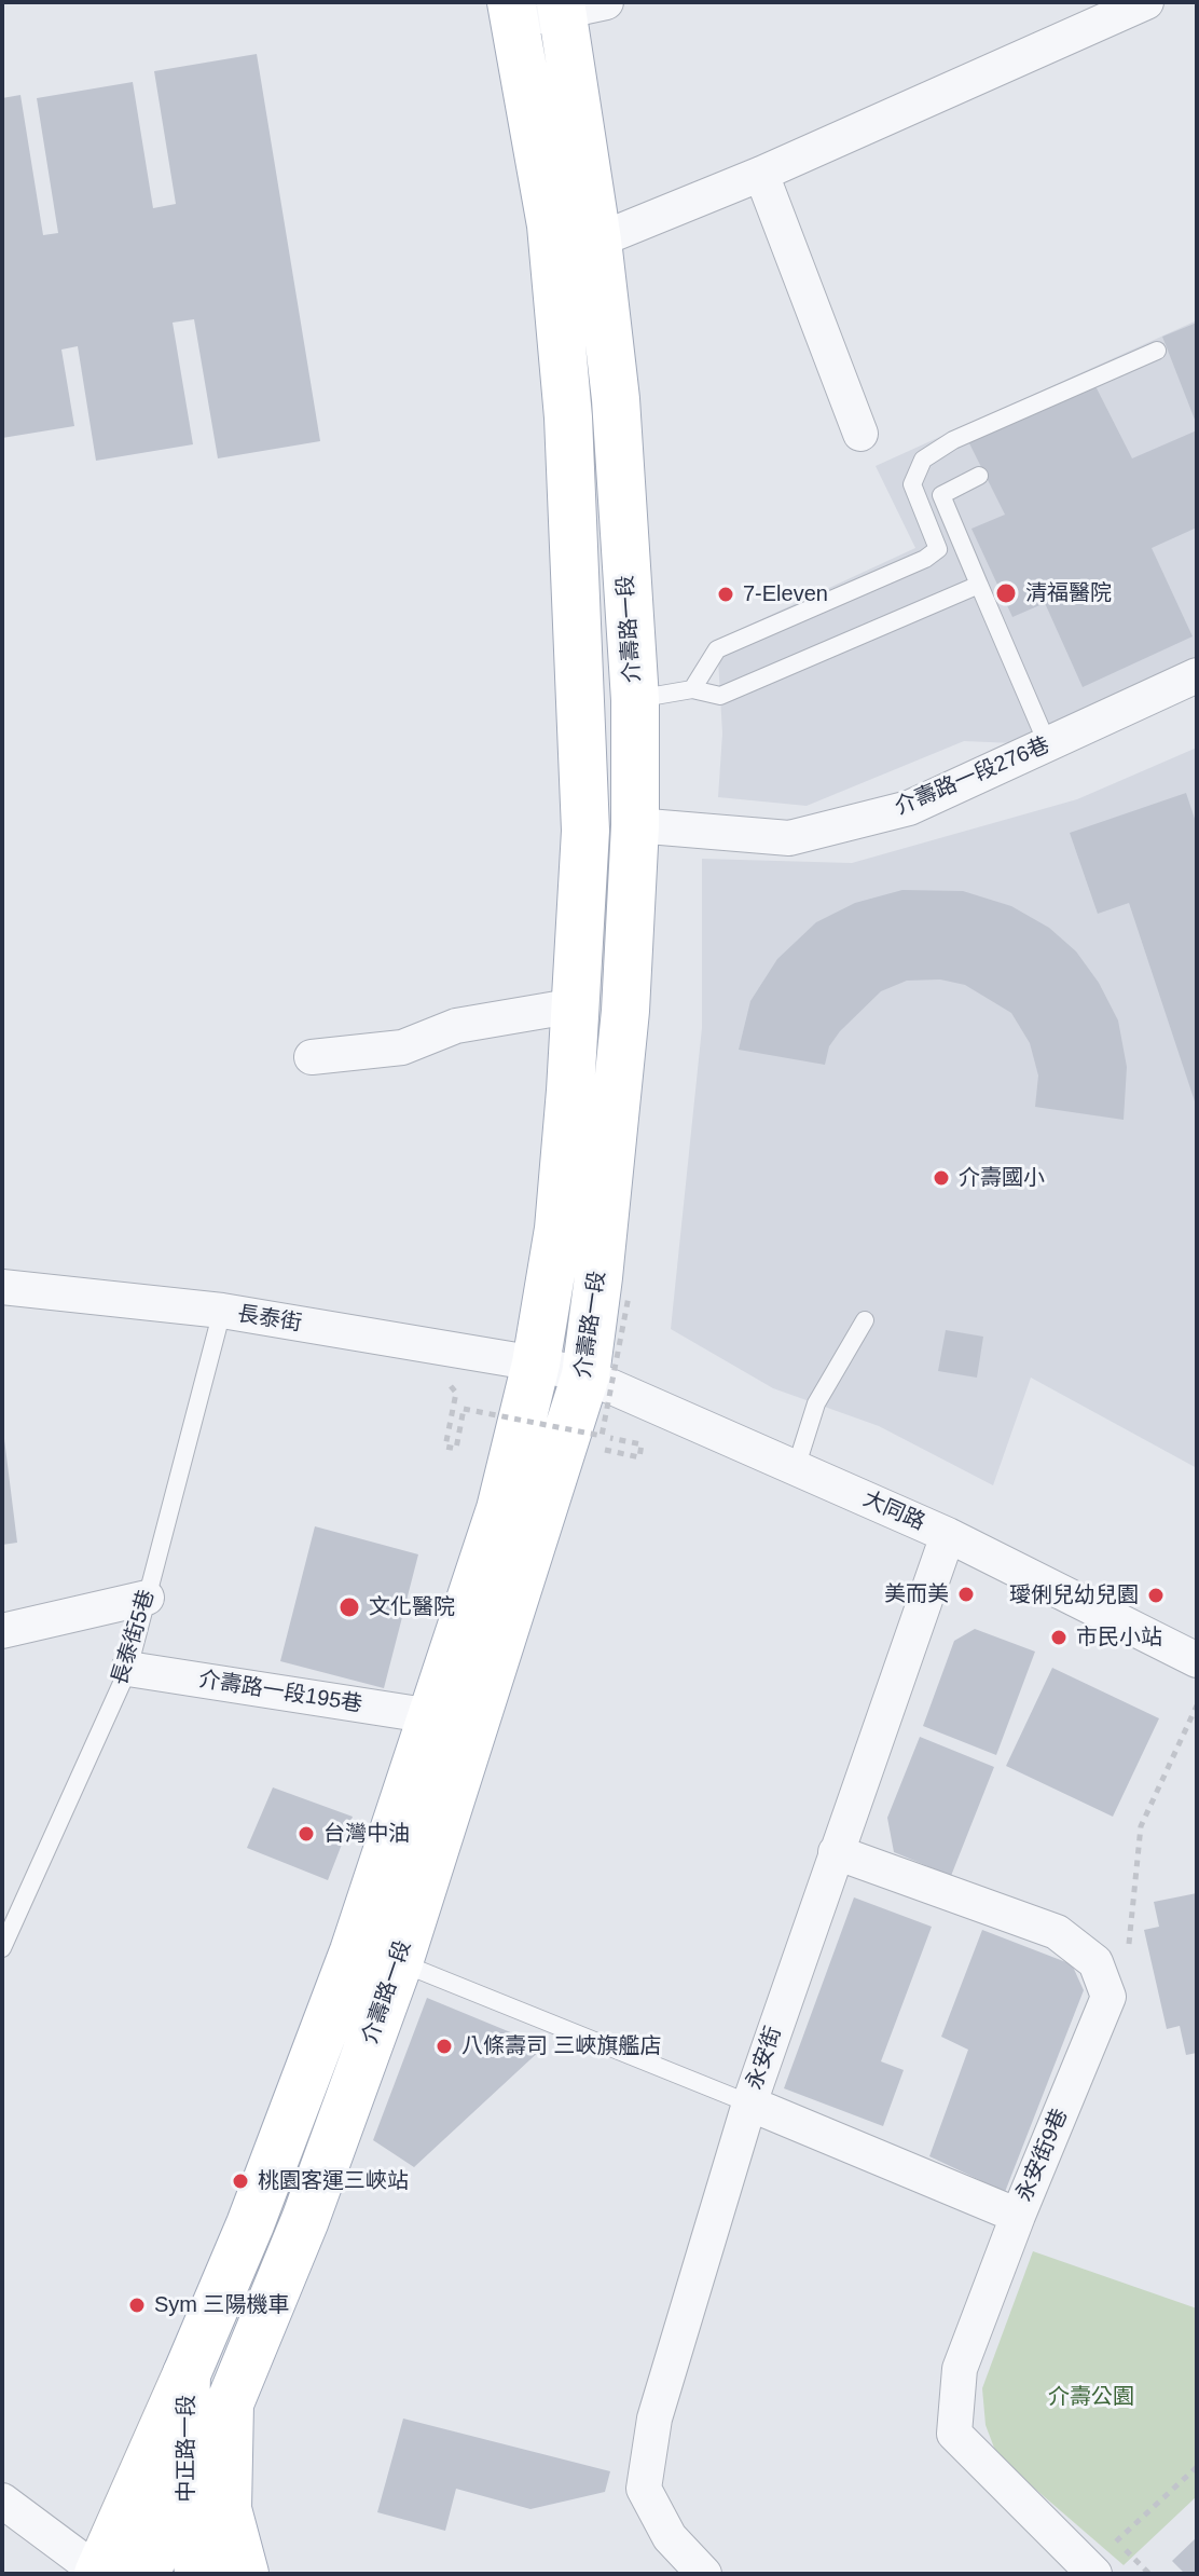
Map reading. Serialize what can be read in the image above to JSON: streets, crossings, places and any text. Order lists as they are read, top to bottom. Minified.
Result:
{"streets":{"main road":["介壽路一段","中正路一段"],"street":["介壽路一段276巷","長泰街","大同路","介壽路一段195巷","永安街","永安街9巷"],"lane":["長泰街5巷"]},"crossings":[["介壽路一段","介壽路一段276巷"],["介壽路一段","長泰街"],["介壽路一段","大同路"],["介壽路一段","介壽路一段195巷"],["介壽路一段","中正路一段"],["長泰街","大同路"],["長泰街","長泰街5巷"],["大同路","永安街"],["長泰街5巷","介壽路一段195巷"]],"parks":["介壽公園"],"places":["清福醫院","7-Eleven","介壽國小","美而美","璦俐兒幼兒園","文化醫院","市民小站","台灣中油","八條壽司 三峽旗艦店","桃園客運三峽站","Sym 三陽機車"]}
